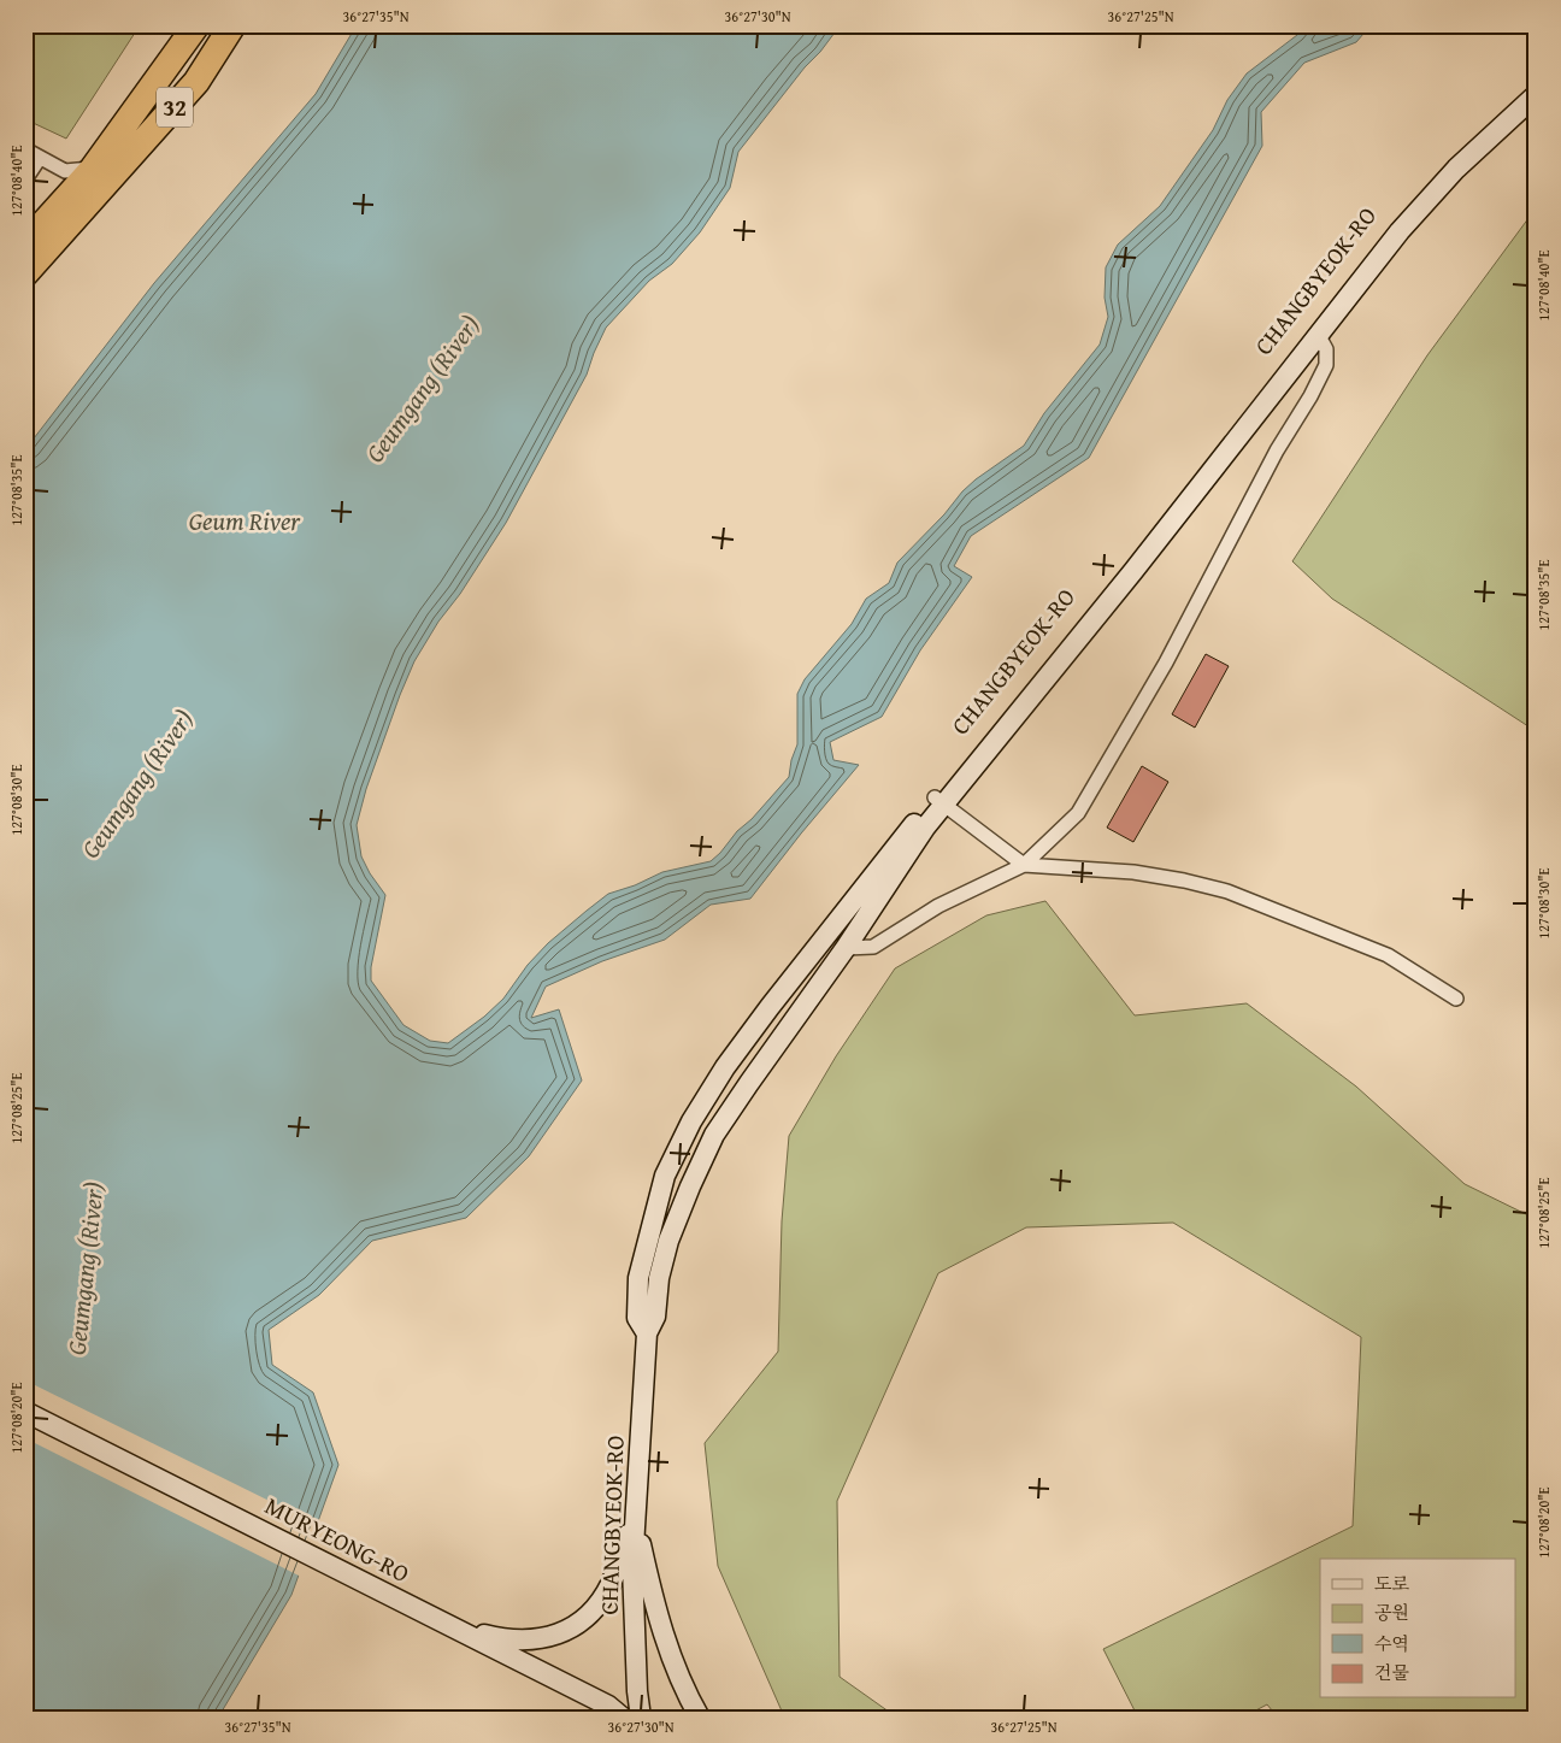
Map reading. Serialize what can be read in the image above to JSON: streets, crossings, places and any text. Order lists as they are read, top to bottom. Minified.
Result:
{"streets":{"highway":["32"],"main road":["CHANGBYEOK-RO","MURYEONG-RO"]},"water":["Geumgang (River)","Geum River"],"legend":["도로","공원","수역","건물"],"coordinates":["36°27'35\"N","36°27'30\"N","36°27'25\"N","127°08'40\"E","127°08'35\"E","127°08'30\"E","127°08'25\"E","127°08'20\"E"]}
